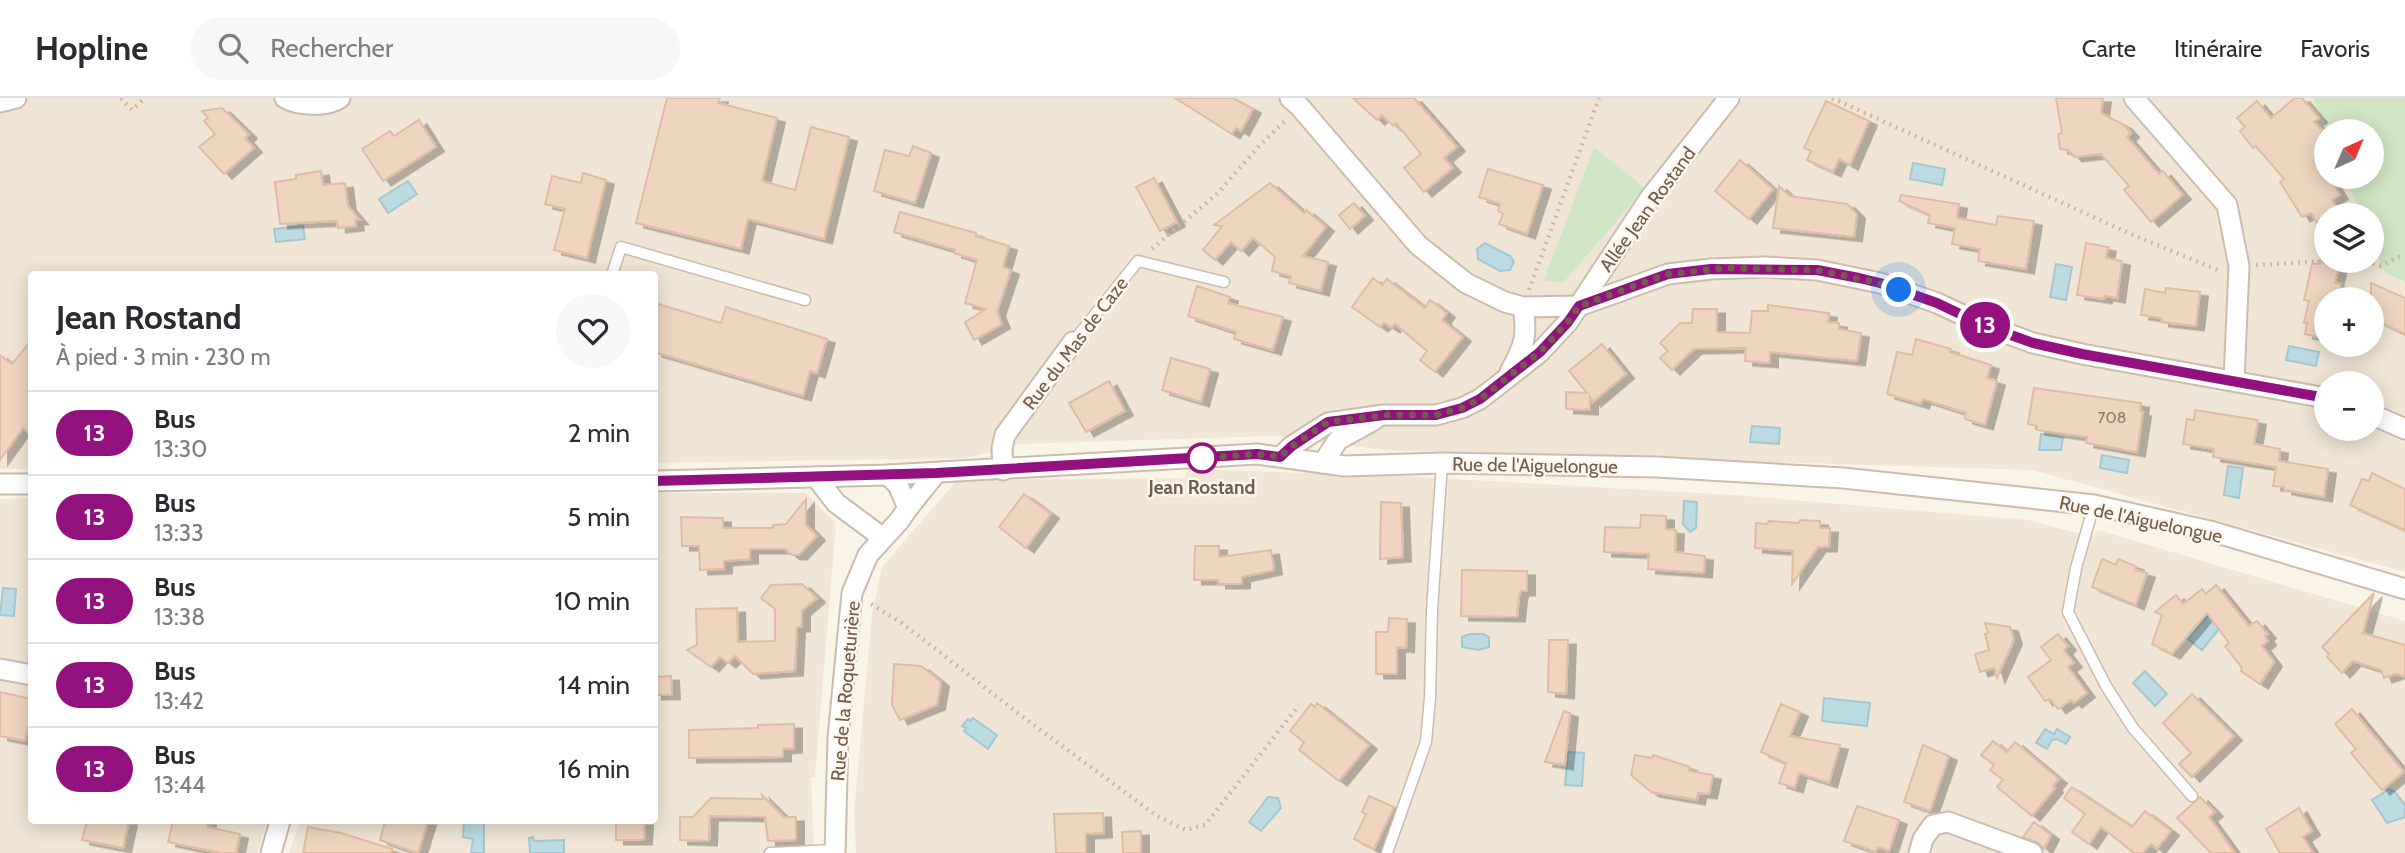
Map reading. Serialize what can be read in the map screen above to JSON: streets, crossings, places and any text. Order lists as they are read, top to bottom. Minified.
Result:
{"streets":{"street":["Allée Jean Rostand","Rue du Mas de Caze","Rue de l'Aiguelongue","Rue de la Roqueturière"]},"crossings":[["Allée Jean Rostand","Rue de l'Aiguelongue"],["Rue du Mas de Caze","Rue de l'Aiguelongue"],["Rue de l'Aiguelongue","Rue de la Roqueturière"]],"places":["Jean Rostand"],"lines":["bus line 13"],"house_numbers":["708"],"north":"top right","page":{"header":"Hopline","search":"Rechercher","nav":["Carte","Itinéraire","Favoris"],"on_map":"13","map_buttons":["+","−"],"heading":["Jean Rostand","À pied · 3 min · 230 m"],"list":[{"mark":"13","name":"Bus","note":"13:30","value":"2 min"},{"mark":"13","name":"Bus","note":"13:33","value":"5 min"},{"mark":"13","name":"Bus","note":"13:38","value":"10 min"},{"mark":"13","name":"Bus","note":"13:42","value":"14 min"},{"mark":"13","name":"Bus","note":"13:44","value":"16 min"}]}}
